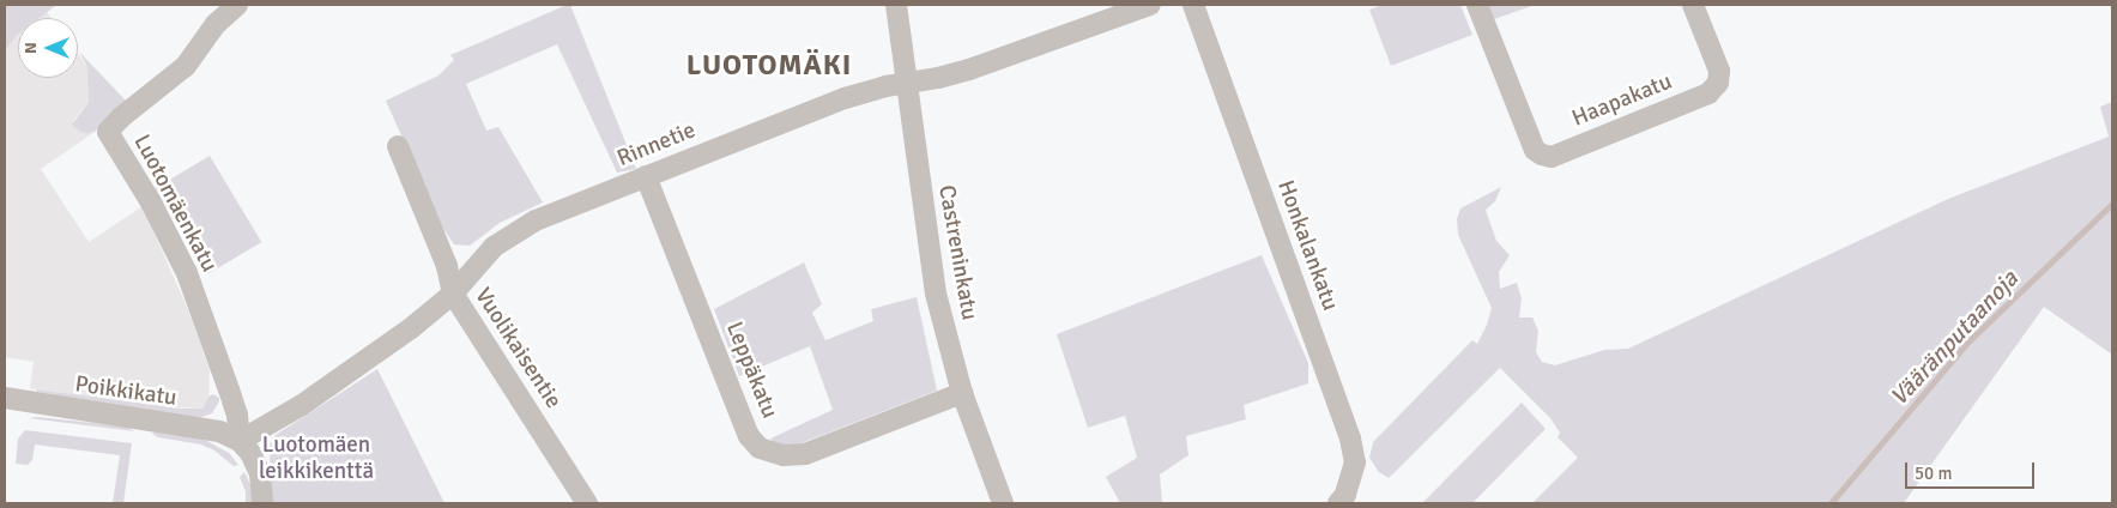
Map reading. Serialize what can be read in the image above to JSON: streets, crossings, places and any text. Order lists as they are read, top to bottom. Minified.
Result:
{"streets":{"street":["Haapakatu","Rinnetie","Luotomäenkatu","Honkalankatu","Castreninkatu","Vuolikaisentie","Leppäkatu","Poikkikatu"]},"crossings":[["Rinnetie","Luotomäenkatu"],["Rinnetie","Castreninkatu"],["Rinnetie","Vuolikaisentie"],["Rinnetie","Leppäkatu"],["Rinnetie","Poikkikatu"],["Luotomäenkatu","Poikkikatu"],["Castreninkatu","Leppäkatu"]],"districts":["LUOTOMÄKI"],"water":["Vääränputaanoja"],"parks":["Luotomäen leikkikenttä"],"scale_bar":"50 m","north":"left"}
